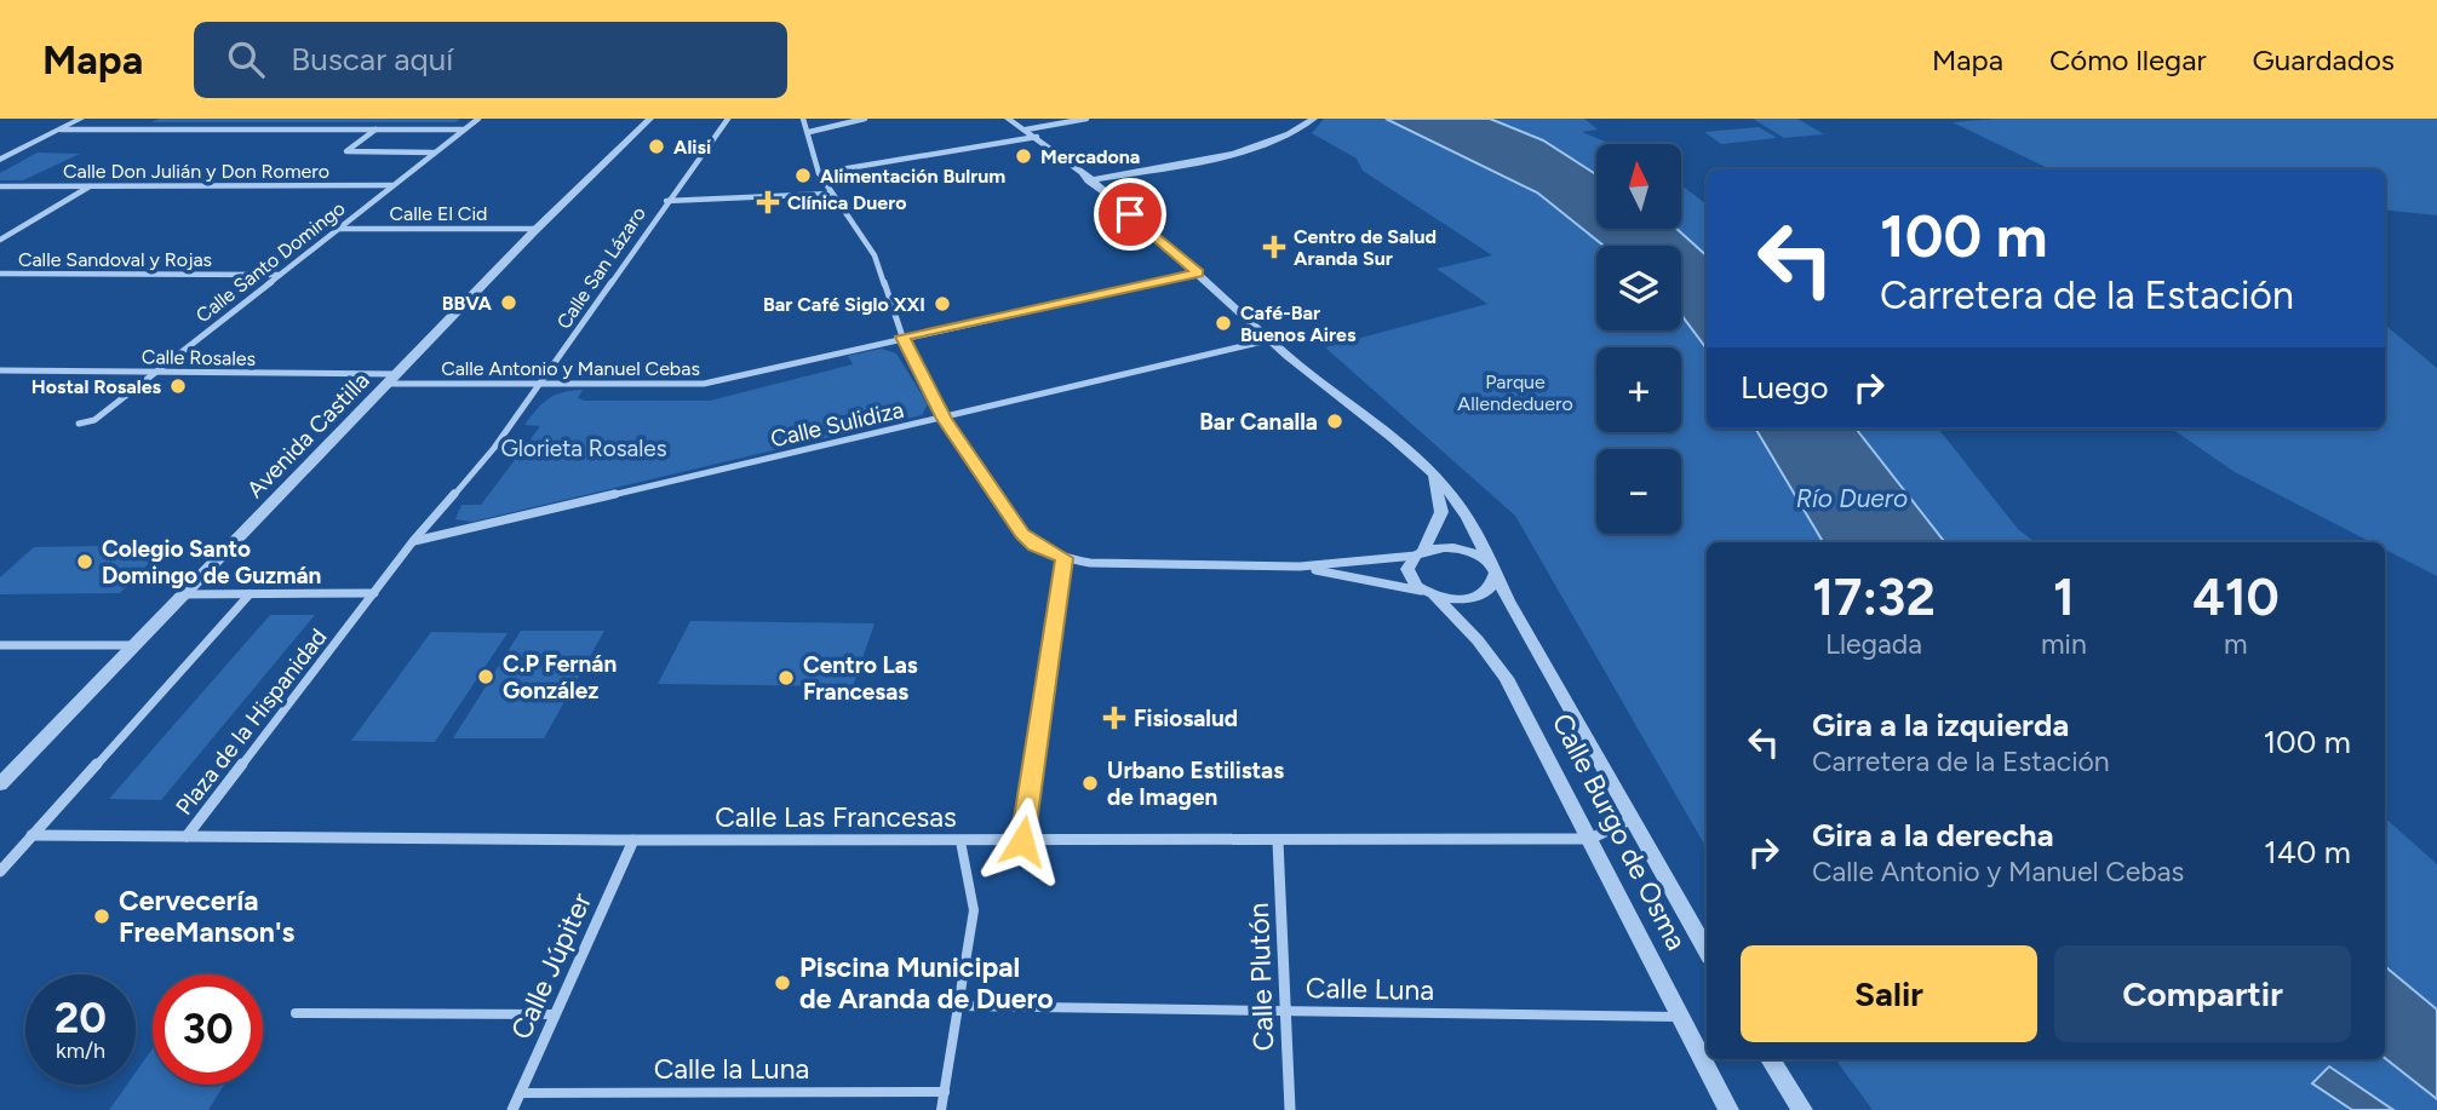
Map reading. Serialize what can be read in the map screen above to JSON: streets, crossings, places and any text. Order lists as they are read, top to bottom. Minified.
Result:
{"streets":{"street":["Calle Don Julián y Don Romero","Calle El Cid","Calle Sandoval y Rojas","Calle Santo Domingo","Calle San Lázaro","Calle Rosales","Calle Antonio y Manuel Cebas","Calle Sulidiza","Avenida Castilla","Plaza de la Hispanidad","Calle Las Francesas","Calle Burgo de Osma","Calle Júpiter","Calle Plutón","Calle Luna","Calle la Luna"]},"crossings":[["Calle Don Julián y Don Romero","Calle Santo Domingo"],["Calle El Cid","Calle Santo Domingo"],["Calle El Cid","Avenida Castilla"],["Calle Sandoval y Rojas","Calle Santo Domingo"],["Calle Santo Domingo","Calle Rosales"],["Calle San Lázaro","Calle Antonio y Manuel Cebas"],["Calle San Lázaro","Calle Sulidiza"],["Calle San Lázaro","Plaza de la Hispanidad"],["Calle Rosales","Calle Antonio y Manuel Cebas"],["Calle Rosales","Avenida Castilla"],["Calle Antonio y Manuel Cebas","Avenida Castilla"],["Calle Antonio y Manuel Cebas","Calle Burgo de Osma"],["Calle Sulidiza","Calle Burgo de Osma"],["Avenida Castilla","Plaza de la Hispanidad"],["Plaza de la Hispanidad","Calle Las Francesas"],["Calle Las Francesas","Calle Burgo de Osma"],["Calle Las Francesas","Calle Júpiter"],["Calle Las Francesas","Calle Plutón"],["Calle Burgo de Osma","Calle Luna"],["Calle Júpiter","Calle la Luna"],["Calle Plutón","Calle Luna"]],"water":["Río Duero"],"parks":["Parque Allendeduero","Glorieta Rosales"],"places":{"other":["Alisi","Mercadona","Alimentación Bulrum","BBVA","Bar Café Siglo XXI","Café-Bar Buenos Aires","Hostal Rosales","Bar Canalla","Colegio Santo Domingo de Guzmán","C.P Fernán González","Centro Las Francesas","Urbano Estilistas de Imagen","Cervecería FreeManson's","Piscina Municipal de Aranda de Duero"],"health":["Clínica Duero","Centro de Salud Aranda Sur","Fisiosalud"]},"north":"top","page":{"header":"Mapa","search":"Buscar aquí","nav":["Mapa","Cómo llegar","Guardados"],"map_buttons":["+","−"],"turn":["100 m","Carretera de la Estación"],"then":"Luego","eta":["17:32","Llegada","1","min","410","m"],"list":[{"name":"Gira a la izquierda","note":"Carretera de la Estación","value":"100 m"},{"name":"Gira a la derecha","note":"Calle Antonio y Manuel Cebas","value":"140 m"}],"buttons":["Salir","Compartir"],"speed":"20 km/h","limit":"30"}}
